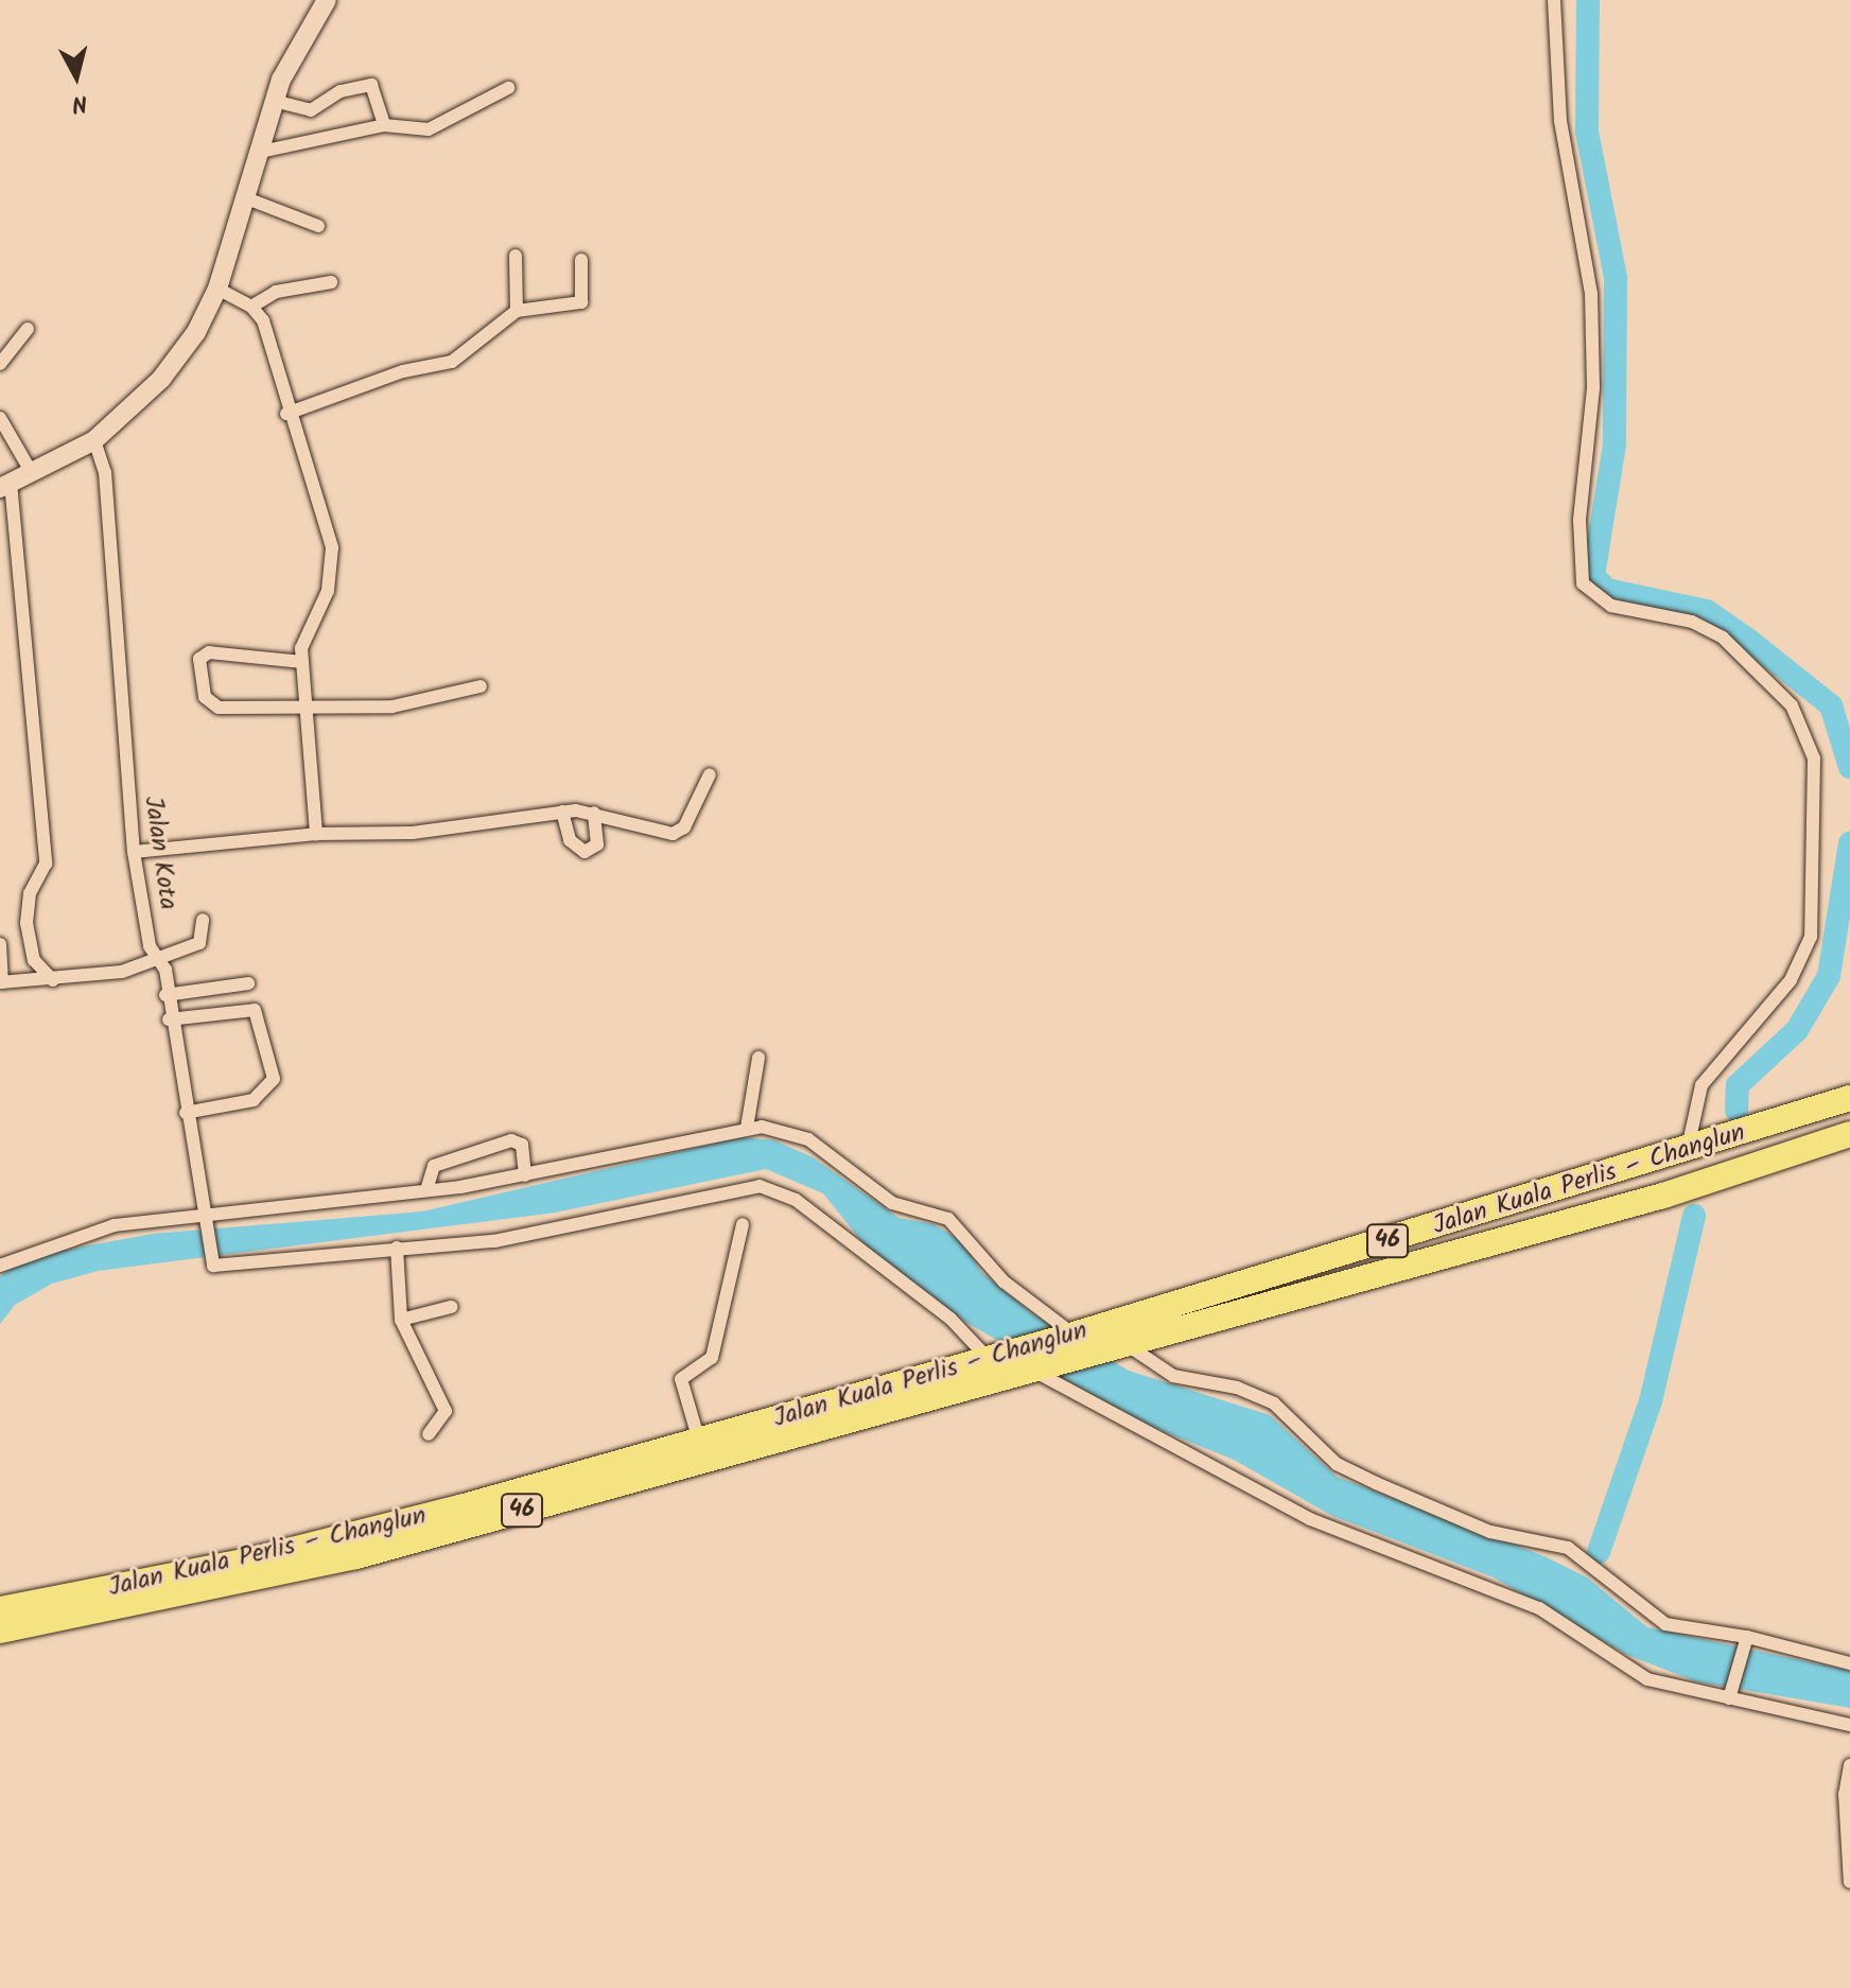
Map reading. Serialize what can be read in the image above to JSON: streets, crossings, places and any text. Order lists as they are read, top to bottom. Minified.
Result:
{"streets":{"highway":["Jalan Kuala Perlis – Changlun","46"],"street":["Jalan Kota"]},"north":"bottom"}
